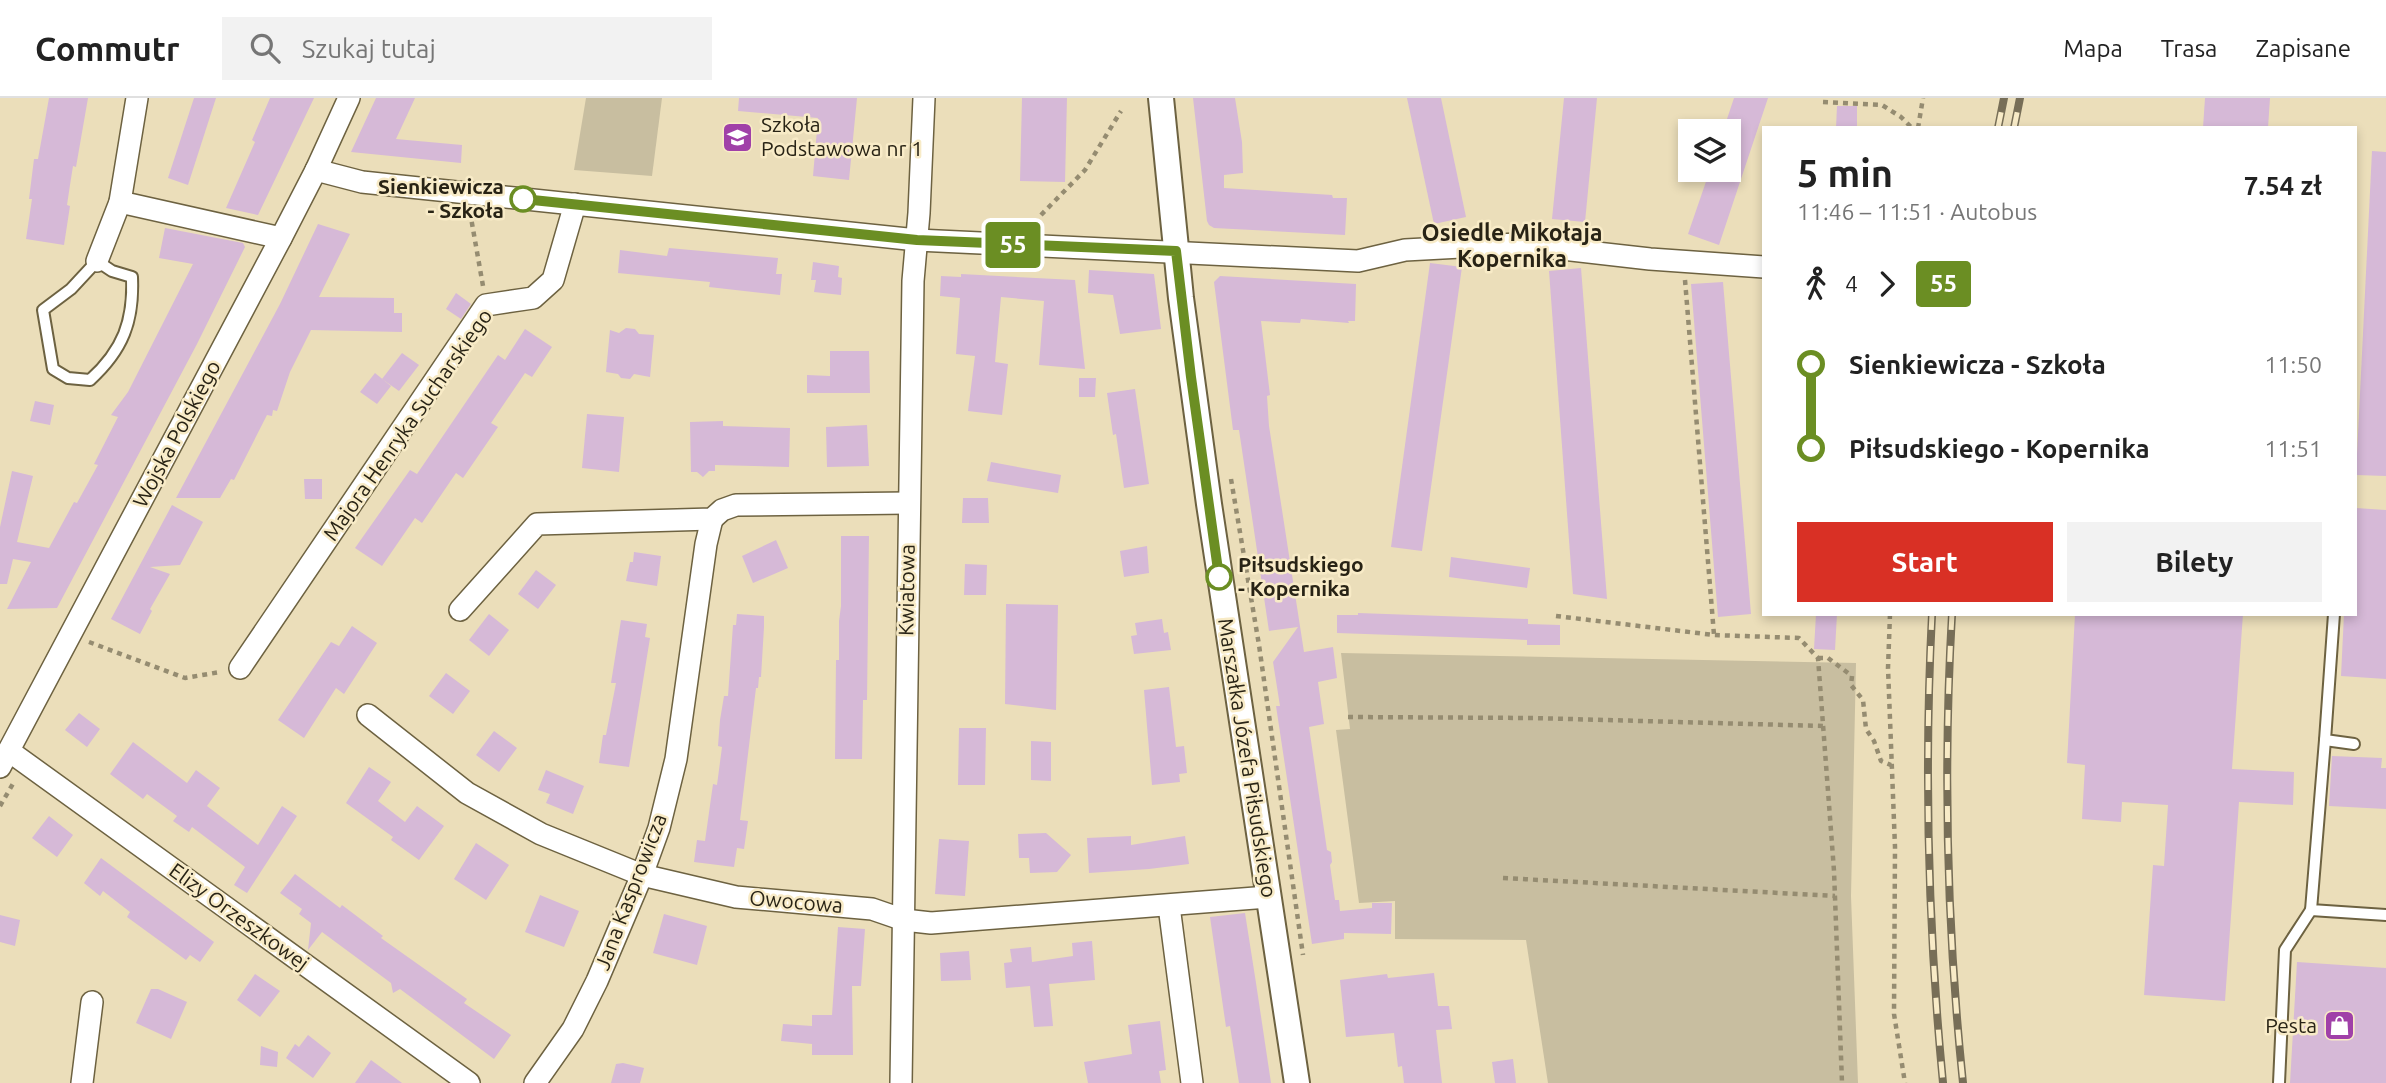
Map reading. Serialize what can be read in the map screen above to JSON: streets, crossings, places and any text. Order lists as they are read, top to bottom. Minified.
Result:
{"streets":{"street":["Majora Henryka Sucharskiego","Wojska Polskiego","Kwiatowa","Marszałka Józefa Piłsudskiego","Jana Kasprowicza","Owocowa","Elizy Orzeszkowej"]},"crossings":[["Wojska Polskiego","Elizy Orzeszkowej"],["Kwiatowa","Owocowa"],["Marszałka Józefa Piłsudskiego","Owocowa"],["Jana Kasprowicza","Owocowa"]],"districts":["Osiedle Mikołaja Kopernika"],"places":{"school or university":["Szkoła Podstawowa nr 1"],"other":["Sienkiewicza - Szkoła","Piłsudskiego - Kopernika"],"shop":["Pesta"]},"lines":["bus line 55"],"page":{"header":"Commutr","search":"Szukaj tutaj","nav":["Mapa","Trasa","Zapisane"],"on_map":"55","heading":["5 min","11:46 – 11:51 · Autobus","7.54 zł"],"legs":["4","55"],"list":[{"name":"Sienkiewicza - Szkoła","value":"11:50"},{"name":"Piłsudskiego - Kopernika","value":"11:51"}],"buttons":["Start","Bilety"]}}
